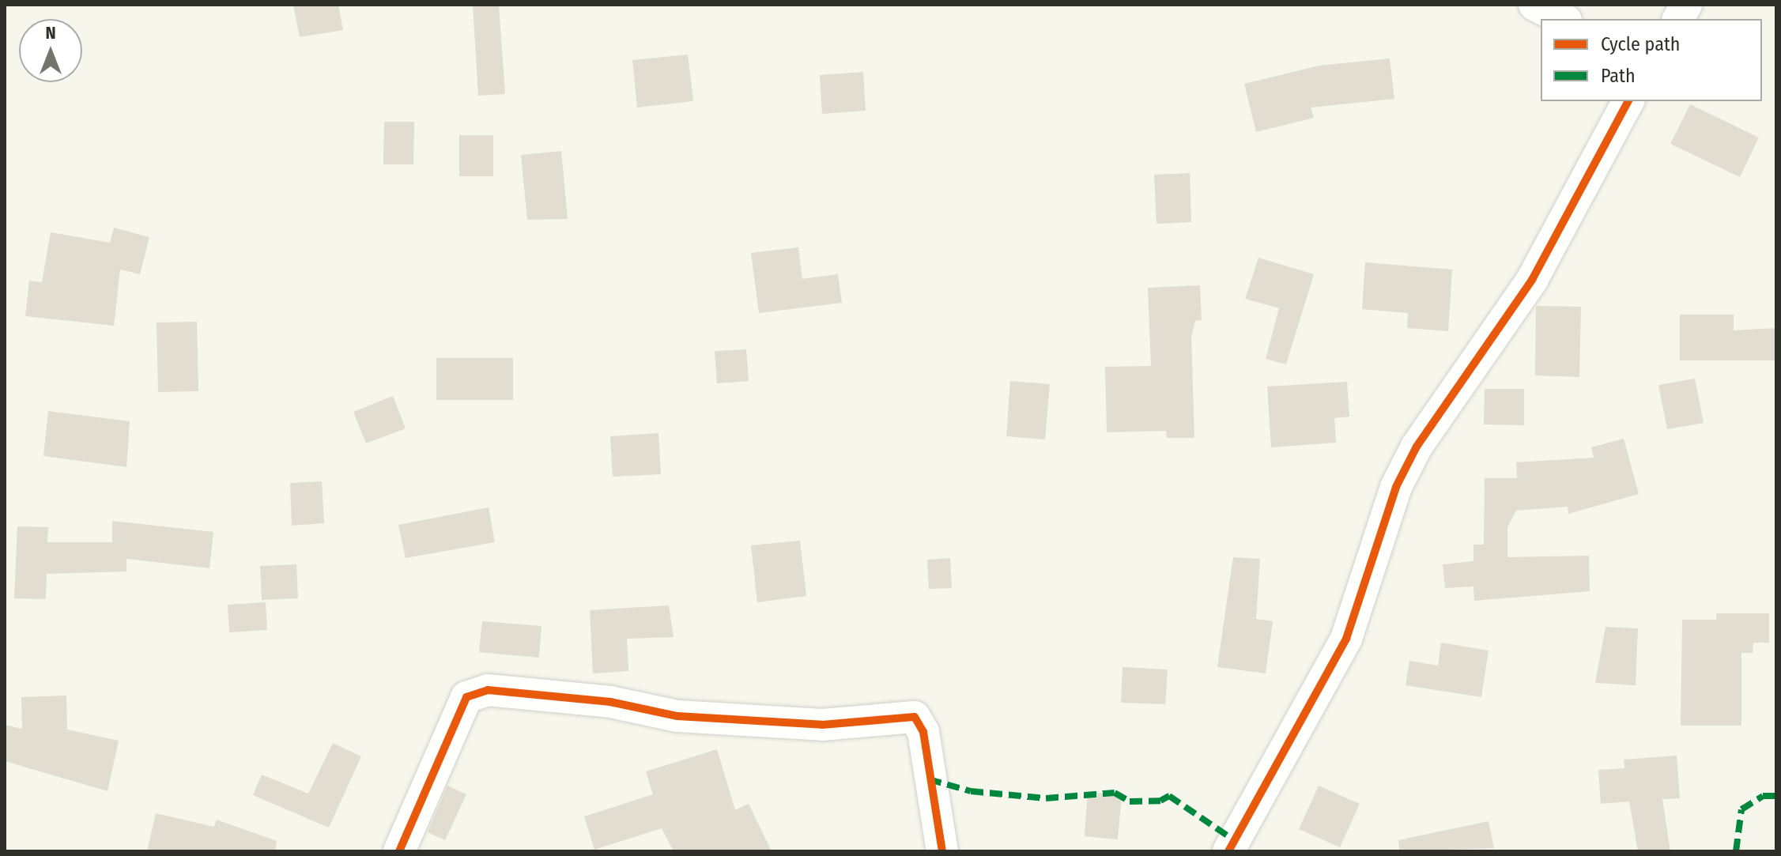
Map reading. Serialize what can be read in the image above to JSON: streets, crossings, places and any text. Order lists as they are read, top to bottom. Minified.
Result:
{"legend":["Cycle path","Path"],"north":"top"}
